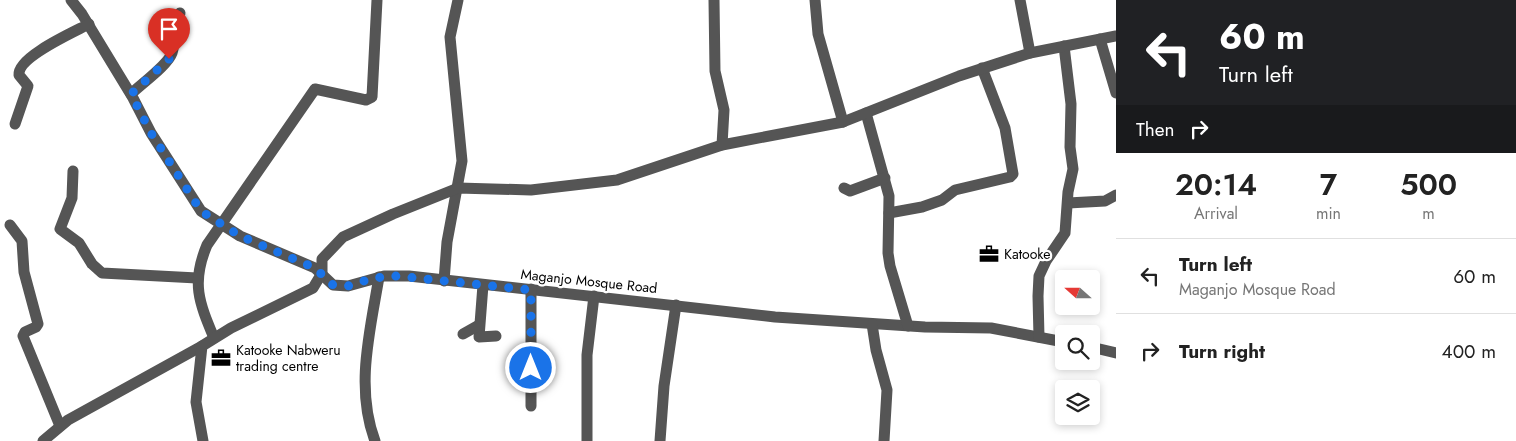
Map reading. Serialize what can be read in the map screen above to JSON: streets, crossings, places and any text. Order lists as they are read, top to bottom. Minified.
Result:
{"streets":{"street":["Maganjo Mosque Road"]},"places":{"office":["Katooke","Katooke Nabweru trading centre"]},"north":"left","page":{"turn":["60 m","Turn left"],"then":"Then","eta":["20:14","Arrival","7","min","500","m"],"list":[{"name":"Turn left","note":"Maganjo Mosque Road","value":"60 m"},{"name":"Turn right","value":"400 m"}]}}
